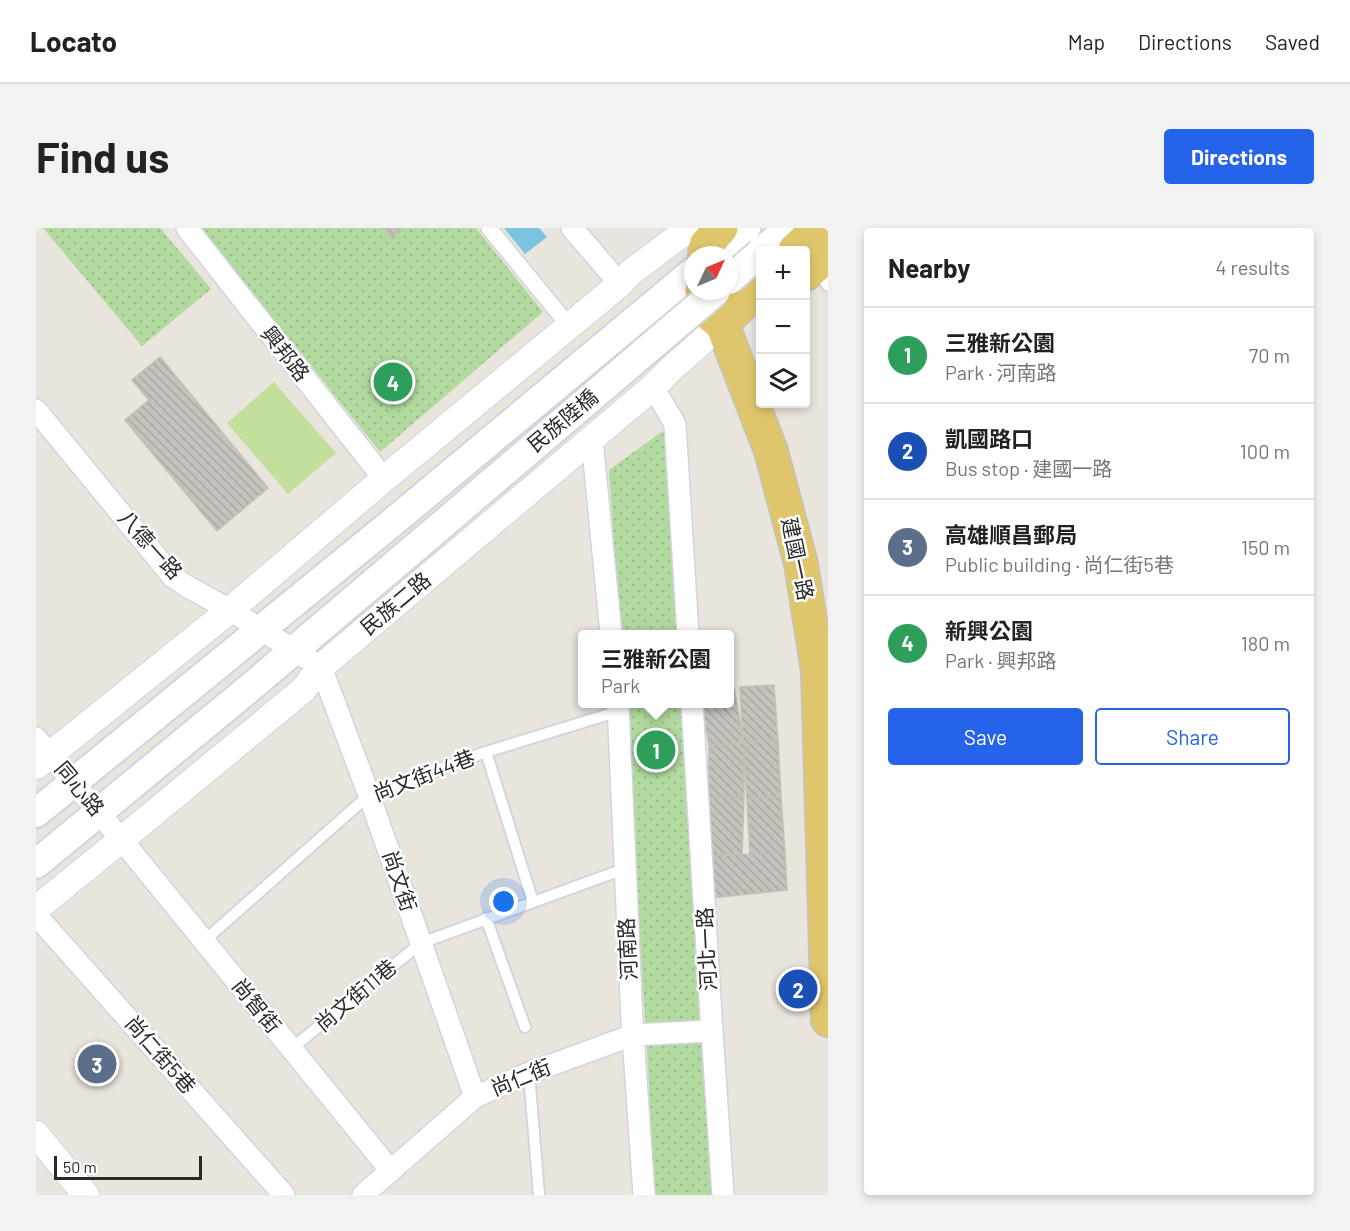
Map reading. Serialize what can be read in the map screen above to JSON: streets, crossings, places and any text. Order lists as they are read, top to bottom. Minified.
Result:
{"streets":{"main road":["民族陸橋","建國一路","民族二路"],"street":["興邦路","八德一路","同心路","尚文街","河南路","河北一路","尚智街","尚仁街5巷","尚仁街"],"lane":["尚文街44巷","尚文街11巷"]},"crossings":[["民族陸橋","八德一路"],["民族陸橋","民族二路"],["八德一路","民族二路"],["八德一路","尚文街"],["建國一路","民族二路"],["民族二路","同心路"],["民族二路","尚文街"],["民族二路","尚智街"],["尚文街44巷","尚文街"],["尚文街44巷","尚智街"],["同心路","尚智街"],["尚文街","尚文街11巷"],["尚文街","尚仁街"],["河南路","尚文街11巷"],["河南路","尚仁街"],["河北一路","尚仁街"],["尚文街11巷","尚智街"],["尚智街","尚仁街"]],"scale_bar":"50 m","north":"top right","page":{"header":"Locato","nav":["Map","Directions","Saved"],"buttons":["Directions",["Save","Share"]],"title":"Find us","heading":["Nearby","4 results"],"map_buttons":["+","−"],"list":[{"mark":"1","name":"三雅新公園","note":"Park · 河南路","value":"70 m"},{"mark":"2","name":"凱國路口","note":"Bus stop · 建國一路","value":"100 m"},{"mark":"3","name":"高雄順昌郵局","note":"Public building · 尚仁街5巷","value":"150 m"},{"mark":"4","name":"新興公園","note":"Park · 興邦路","value":"180 m"}],"pins":["4","1","2","3"],"popup":["三雅新公園","Park"],"scale":"50 m"}}
